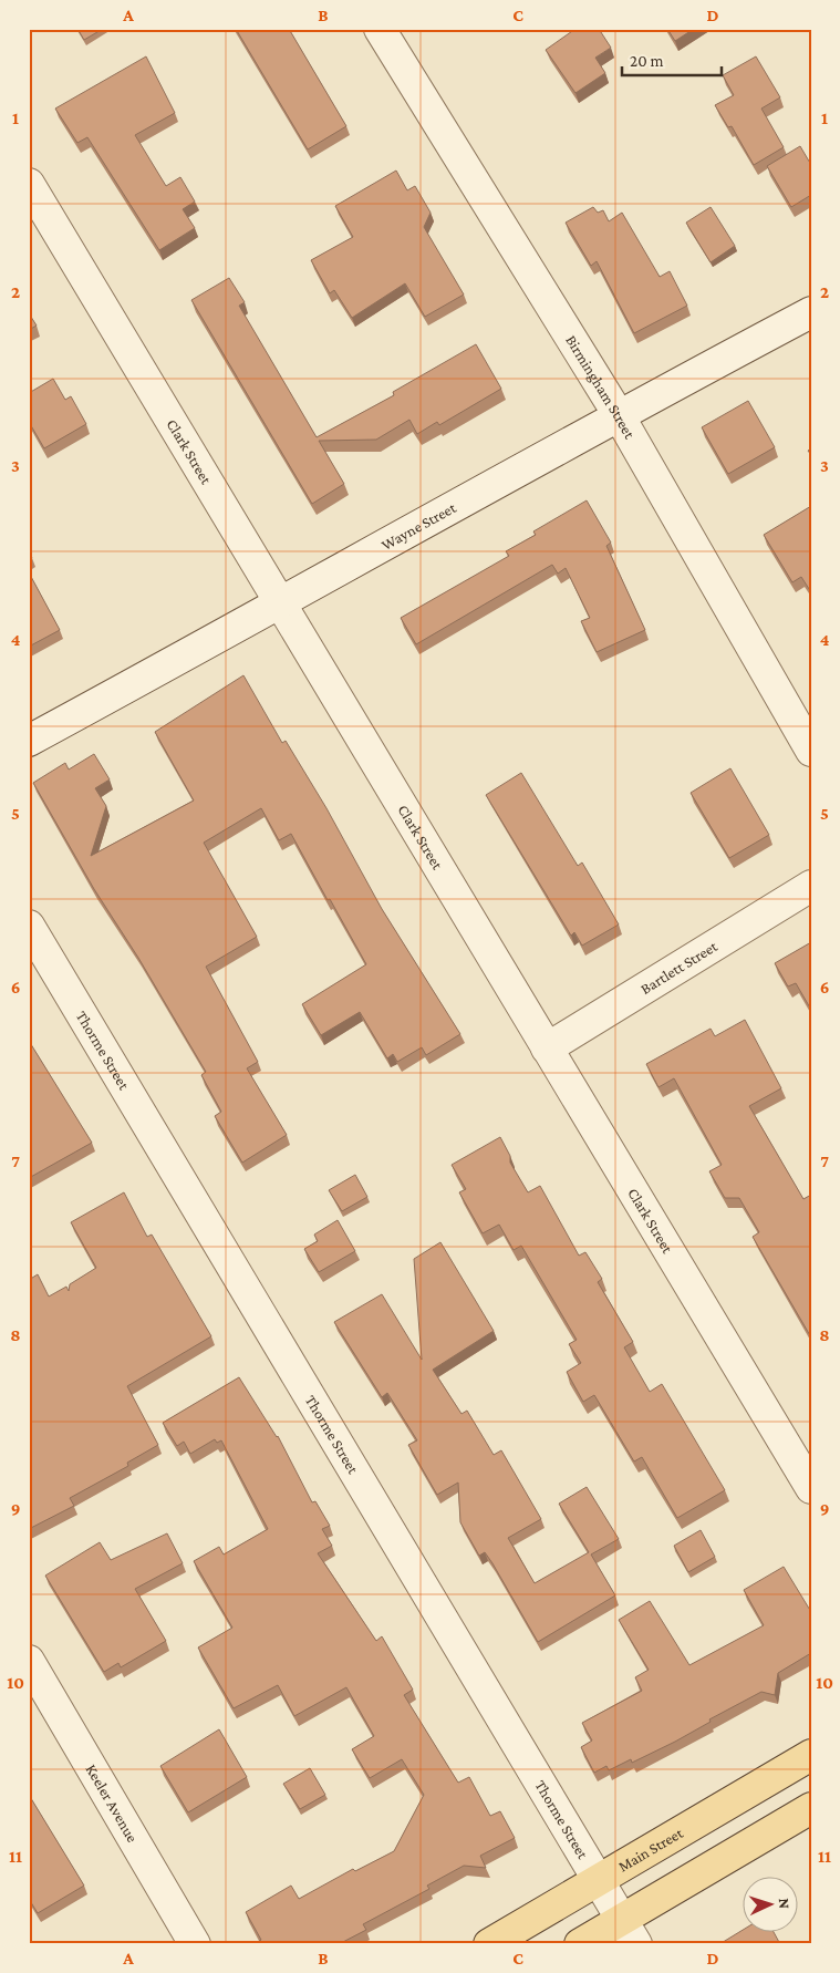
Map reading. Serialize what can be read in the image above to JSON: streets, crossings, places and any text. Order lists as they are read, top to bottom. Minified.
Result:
{"streets":{"main road":["Main Street"],"street":["Birmingham Street","Clark Street","Wayne Street","Bartlett Street","Thorme Street","Keeler Avenue"]},"crossings":[["Birmingham Street","Wayne Street"],["Clark Street","Wayne Street"],["Clark Street","Bartlett Street"],["Thorme Street","Main Street"]],"scale_bar":"20 m","north":"right","grid":{"columns":["A","B","C","D"],"rows":["1","2","3","4","5","6","7","8","9","10","11"]}}
